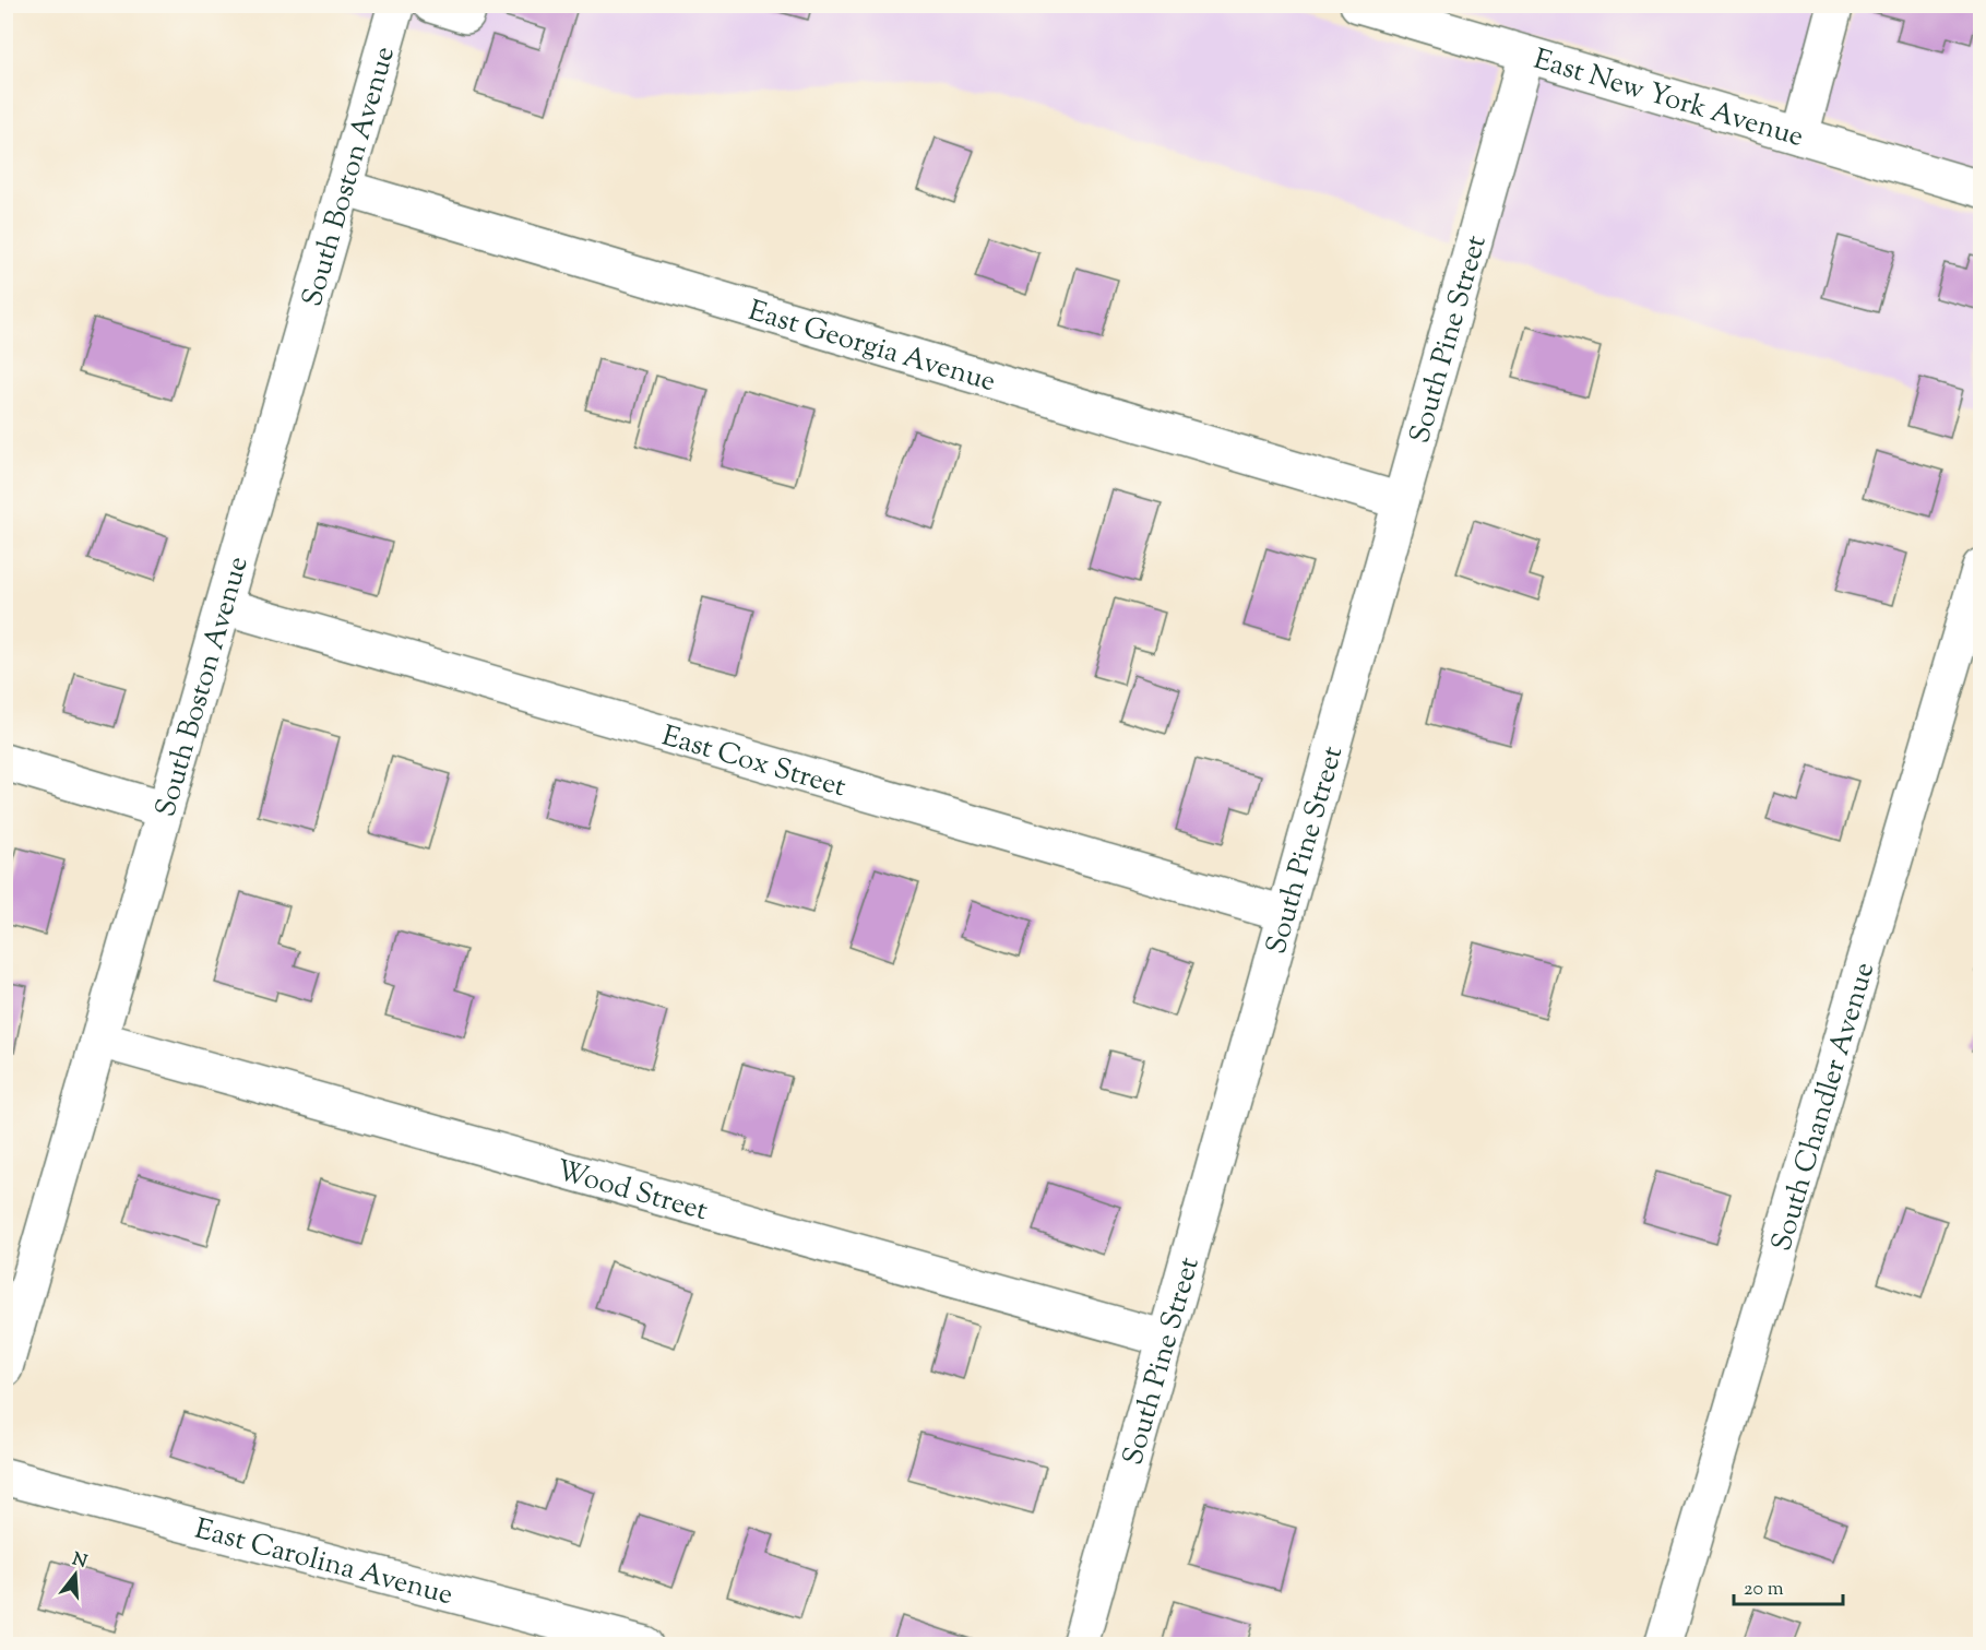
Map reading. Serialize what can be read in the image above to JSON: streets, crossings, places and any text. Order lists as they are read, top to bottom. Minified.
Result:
{"streets":{"street":["East New York Avenue","South Boston Avenue","South Pine Street","East Georgia Avenue","East Cox Street","South Chandler Avenue","Wood Street","East Carolina Avenue"]},"crossings":[["East New York Avenue","South Pine Street"],["South Boston Avenue","East Georgia Avenue"],["South Boston Avenue","East Cox Street"],["South Boston Avenue","Wood Street"],["South Pine Street","East Georgia Avenue"],["South Pine Street","East Cox Street"],["South Pine Street","Wood Street"]],"scale_bar":"20 m","north":"top"}
